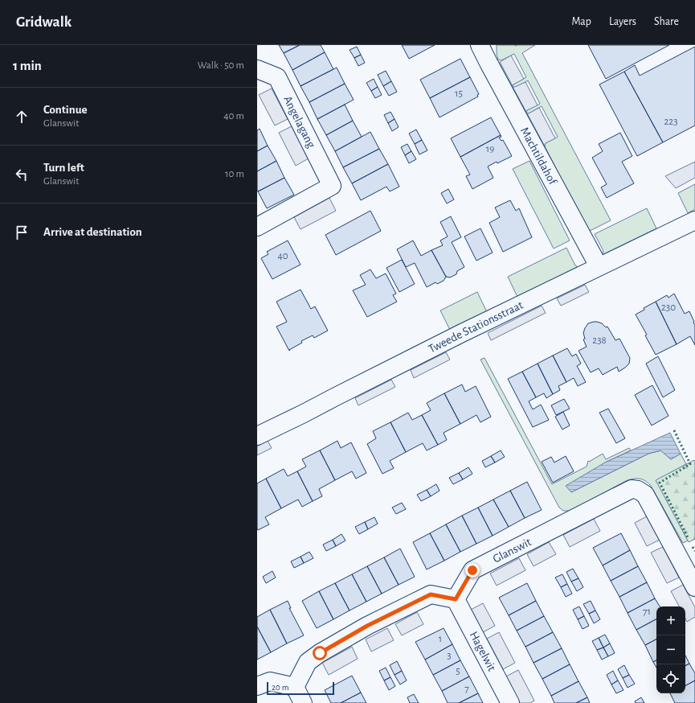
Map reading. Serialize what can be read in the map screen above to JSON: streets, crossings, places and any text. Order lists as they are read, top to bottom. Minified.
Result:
{"streets":{"street":["Angelagang","Machtildahof","Tweede Stationsstraat","Glanswit","Hagelwit"]},"crossings":[["Machtildahof","Tweede Stationsstraat"],["Glanswit","Hagelwit"]],"house_numbers":["15","223","19","40","230","238","71","1","3","5","7"],"scale_bar":"20 m","page":{"header":"Gridwalk","nav":["Map","Layers","Share"],"heading":["1 min","Walk · 50 m"],"list":[["Continue","Glanswit","40 m"],["Turn left","Glanswit","10 m"],"Arrive at destination"],"map_buttons":["+","−"],"scale":"20 m"}}
